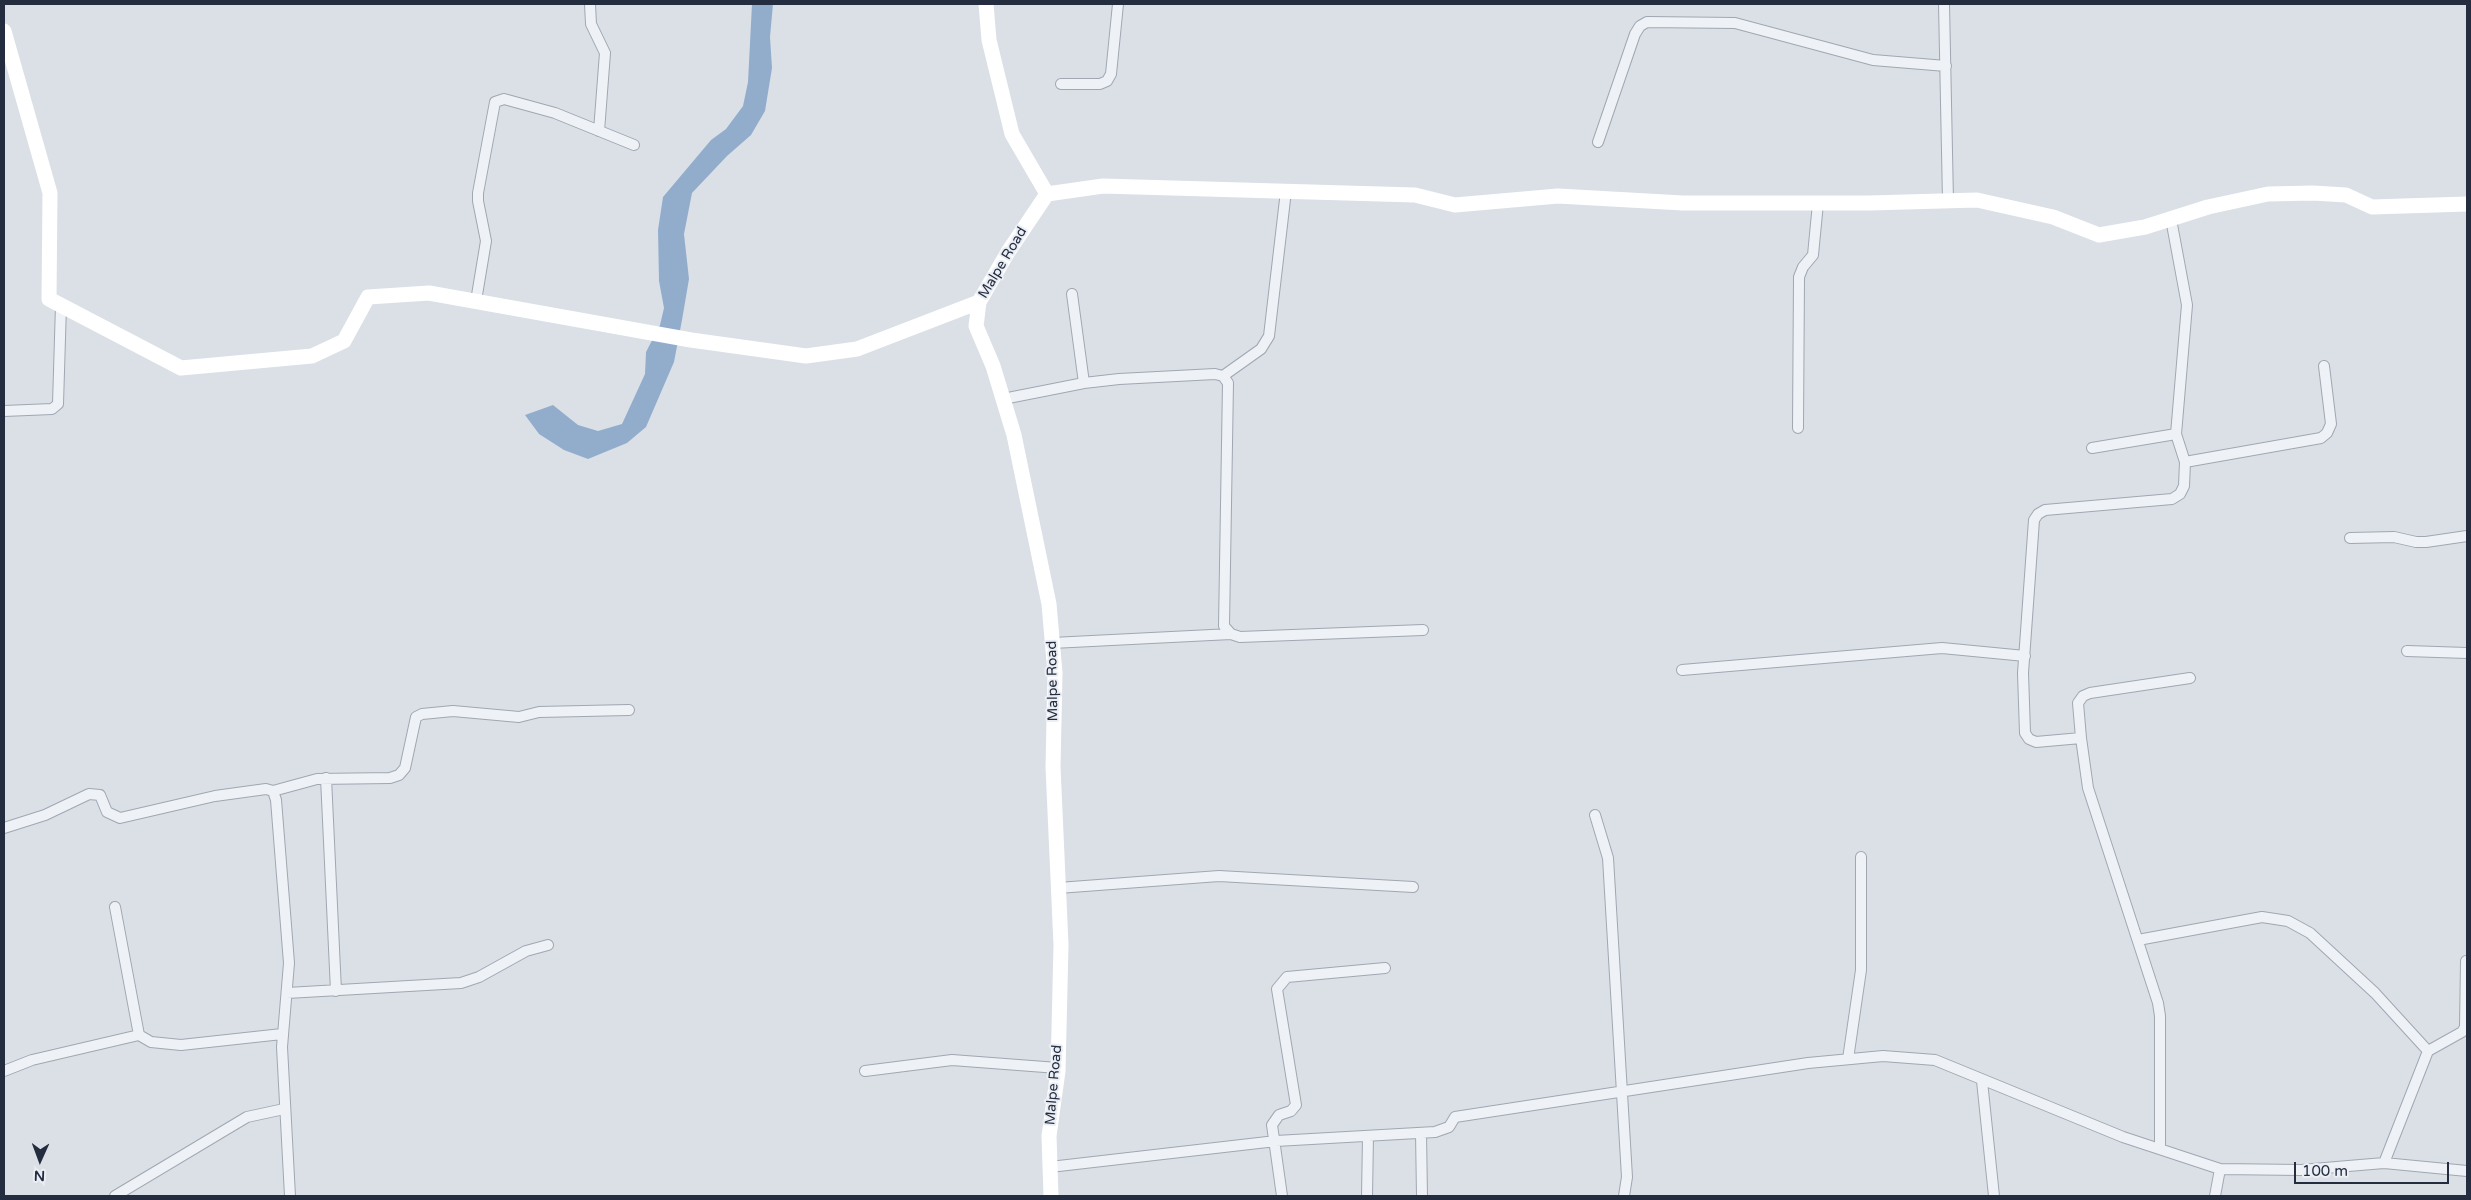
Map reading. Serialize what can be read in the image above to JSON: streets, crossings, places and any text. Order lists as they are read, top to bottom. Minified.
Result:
{"streets":{"street":["Malpe Road"]},"scale_bar":"100 m","north":"bottom"}
